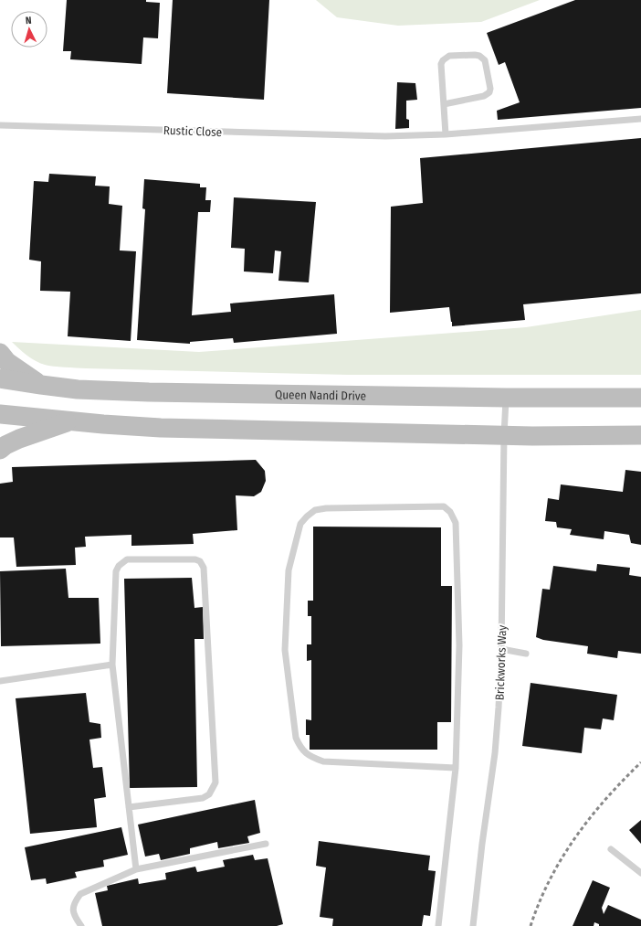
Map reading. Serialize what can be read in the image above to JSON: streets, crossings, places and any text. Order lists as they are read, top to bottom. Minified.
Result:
{"streets":{"main road":["Queen Nandi Drive"],"lane":["Rustic Close","Brickworks Way"]},"crossings":[["Queen Nandi Drive","Brickworks Way"]],"north":"top"}
